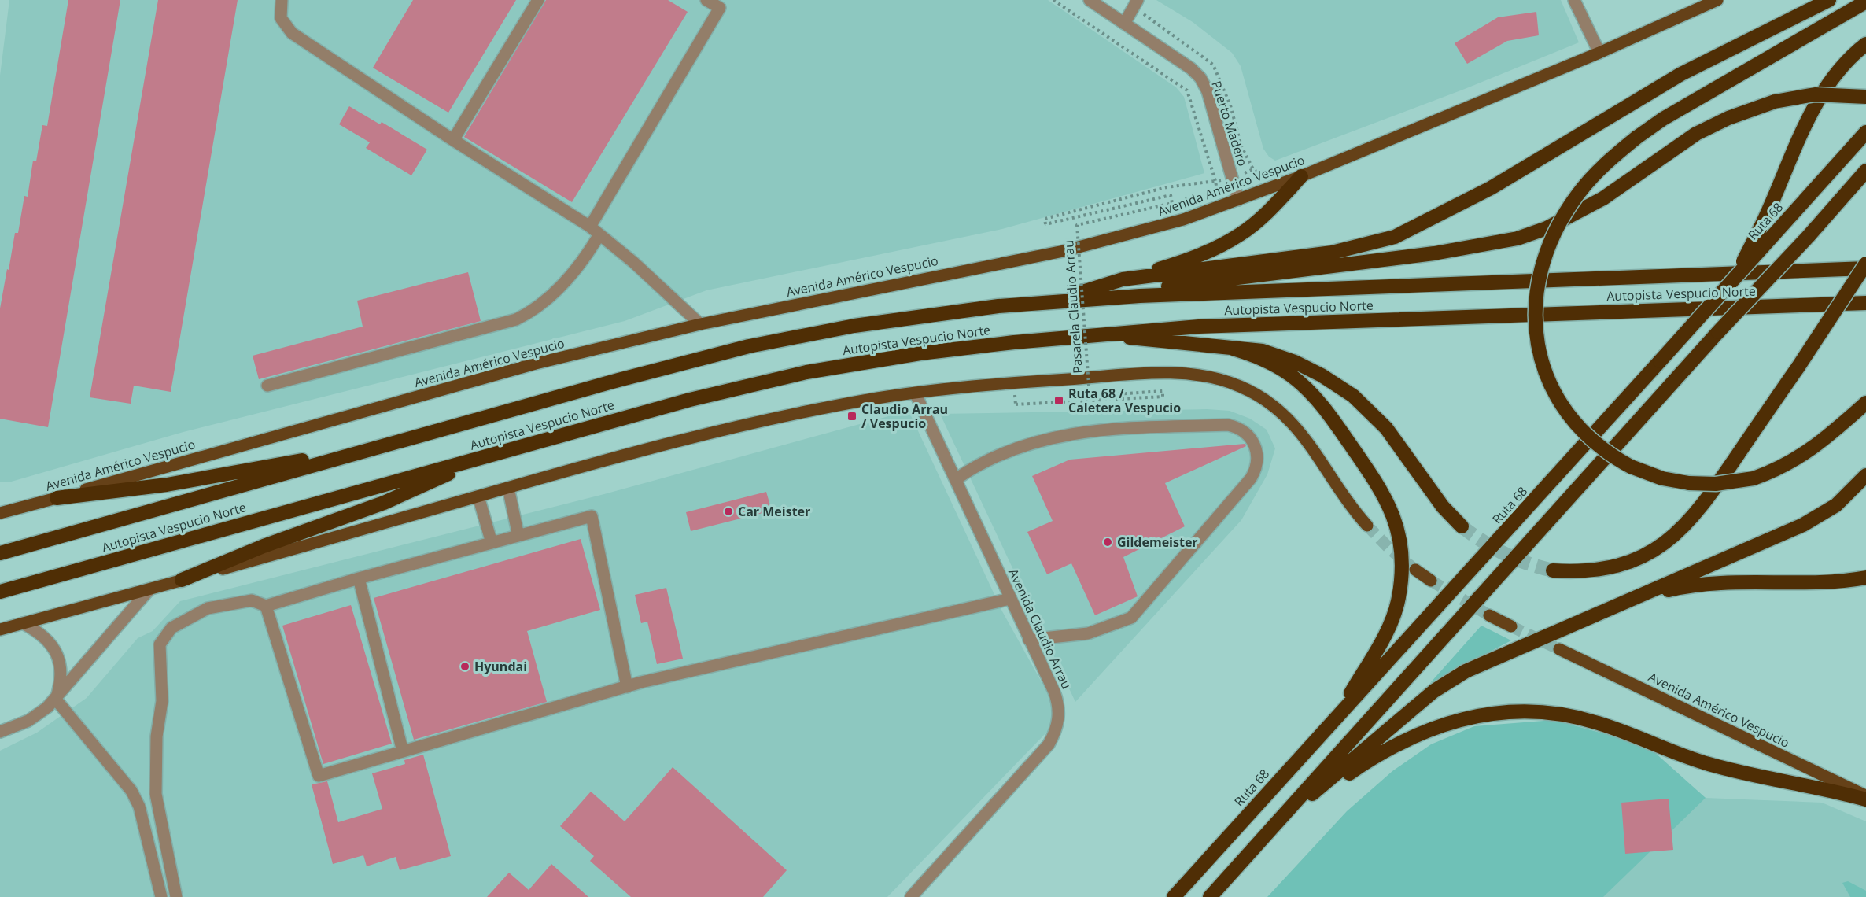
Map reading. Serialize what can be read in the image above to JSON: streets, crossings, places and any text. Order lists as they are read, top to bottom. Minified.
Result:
{"streets":{"highway":["Ruta 68","Autopista Vespucio Norte"],"main road":["Avenida Américo Vespucio"],"street":["Puerto Madero","Avenida Claudio Arrau"],"path":["Pasarela Claudio Arrau"]},"crossings":[["Puerto Madero","Avenida Américo Vespucio"]],"places":{"transit":["Ruta 68 / Caletera Vespucio","Claudio Arrau / Vespucio"],"other":["Car Meister","Gildemeister","Hyundai"]}}
